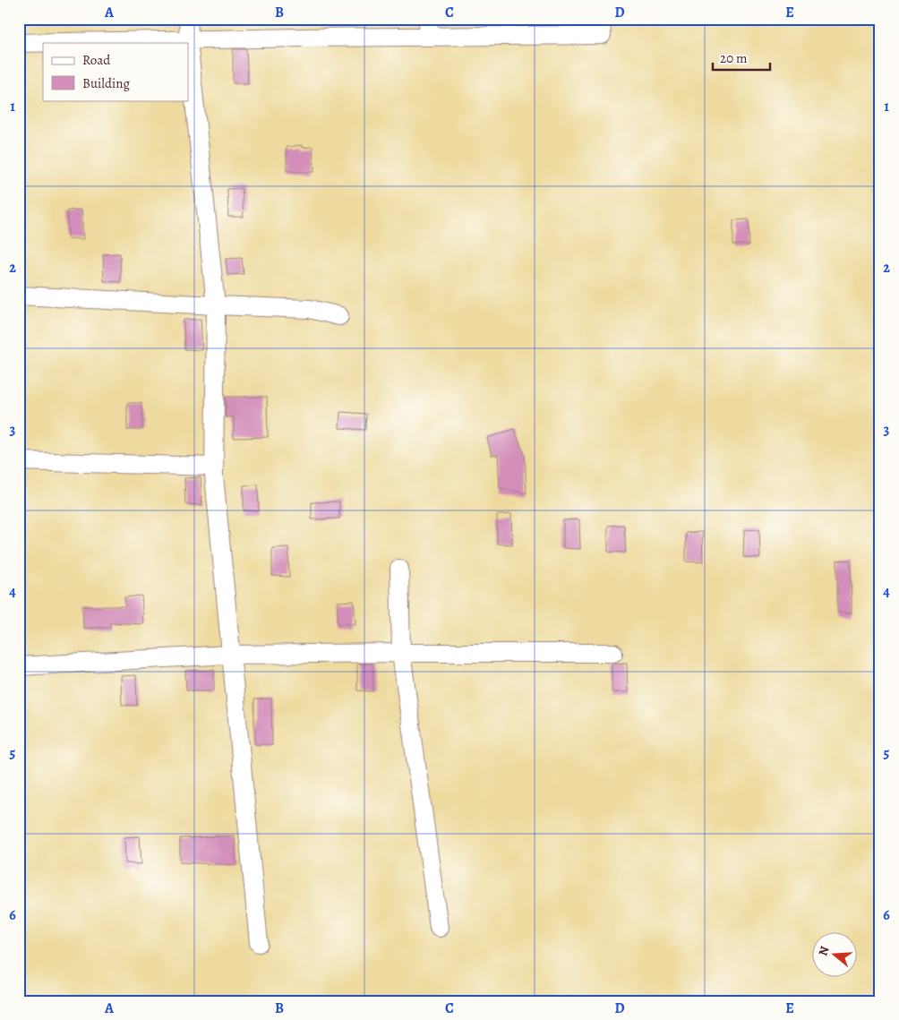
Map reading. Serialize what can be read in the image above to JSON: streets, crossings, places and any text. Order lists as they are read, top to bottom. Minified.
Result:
{"legend":["Road","Building"],"scale_bar":"20 m","north":"left","grid":{"columns":["A","B","C","D","E"],"rows":["1","2","3","4","5","6"]}}
